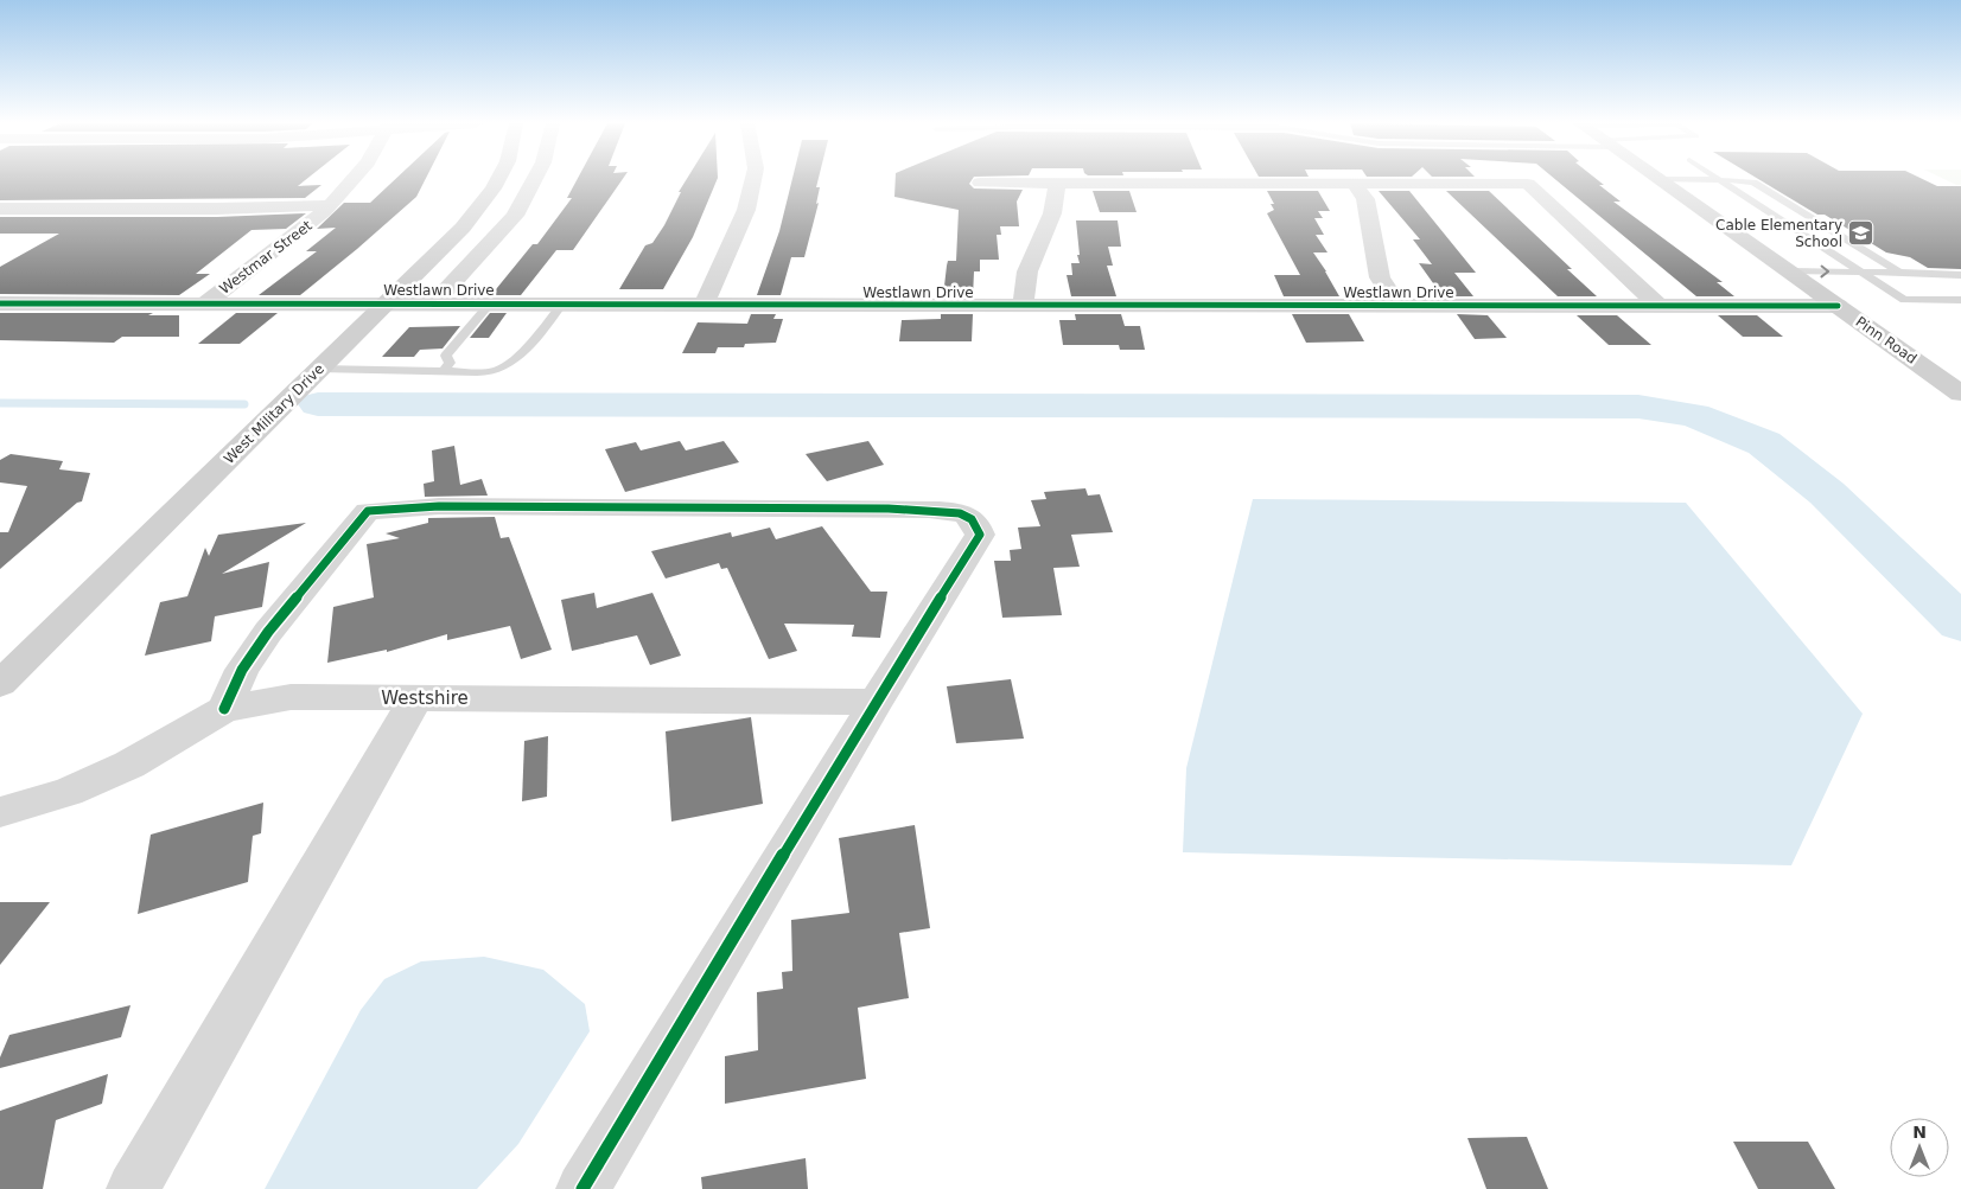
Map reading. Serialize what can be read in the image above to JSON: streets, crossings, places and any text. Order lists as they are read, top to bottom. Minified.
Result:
{"streets":{"main road":["Pinn Road","West Military Drive"],"street":["Westmar Street","Westlawn Drive","Westshire"]},"crossings":[["Westmar Street","Westlawn Drive"],["Westlawn Drive","Pinn Road"],["Westlawn Drive","West Military Drive"]],"places":{"school or university":["Cable Elementary School"]},"north":"top"}
